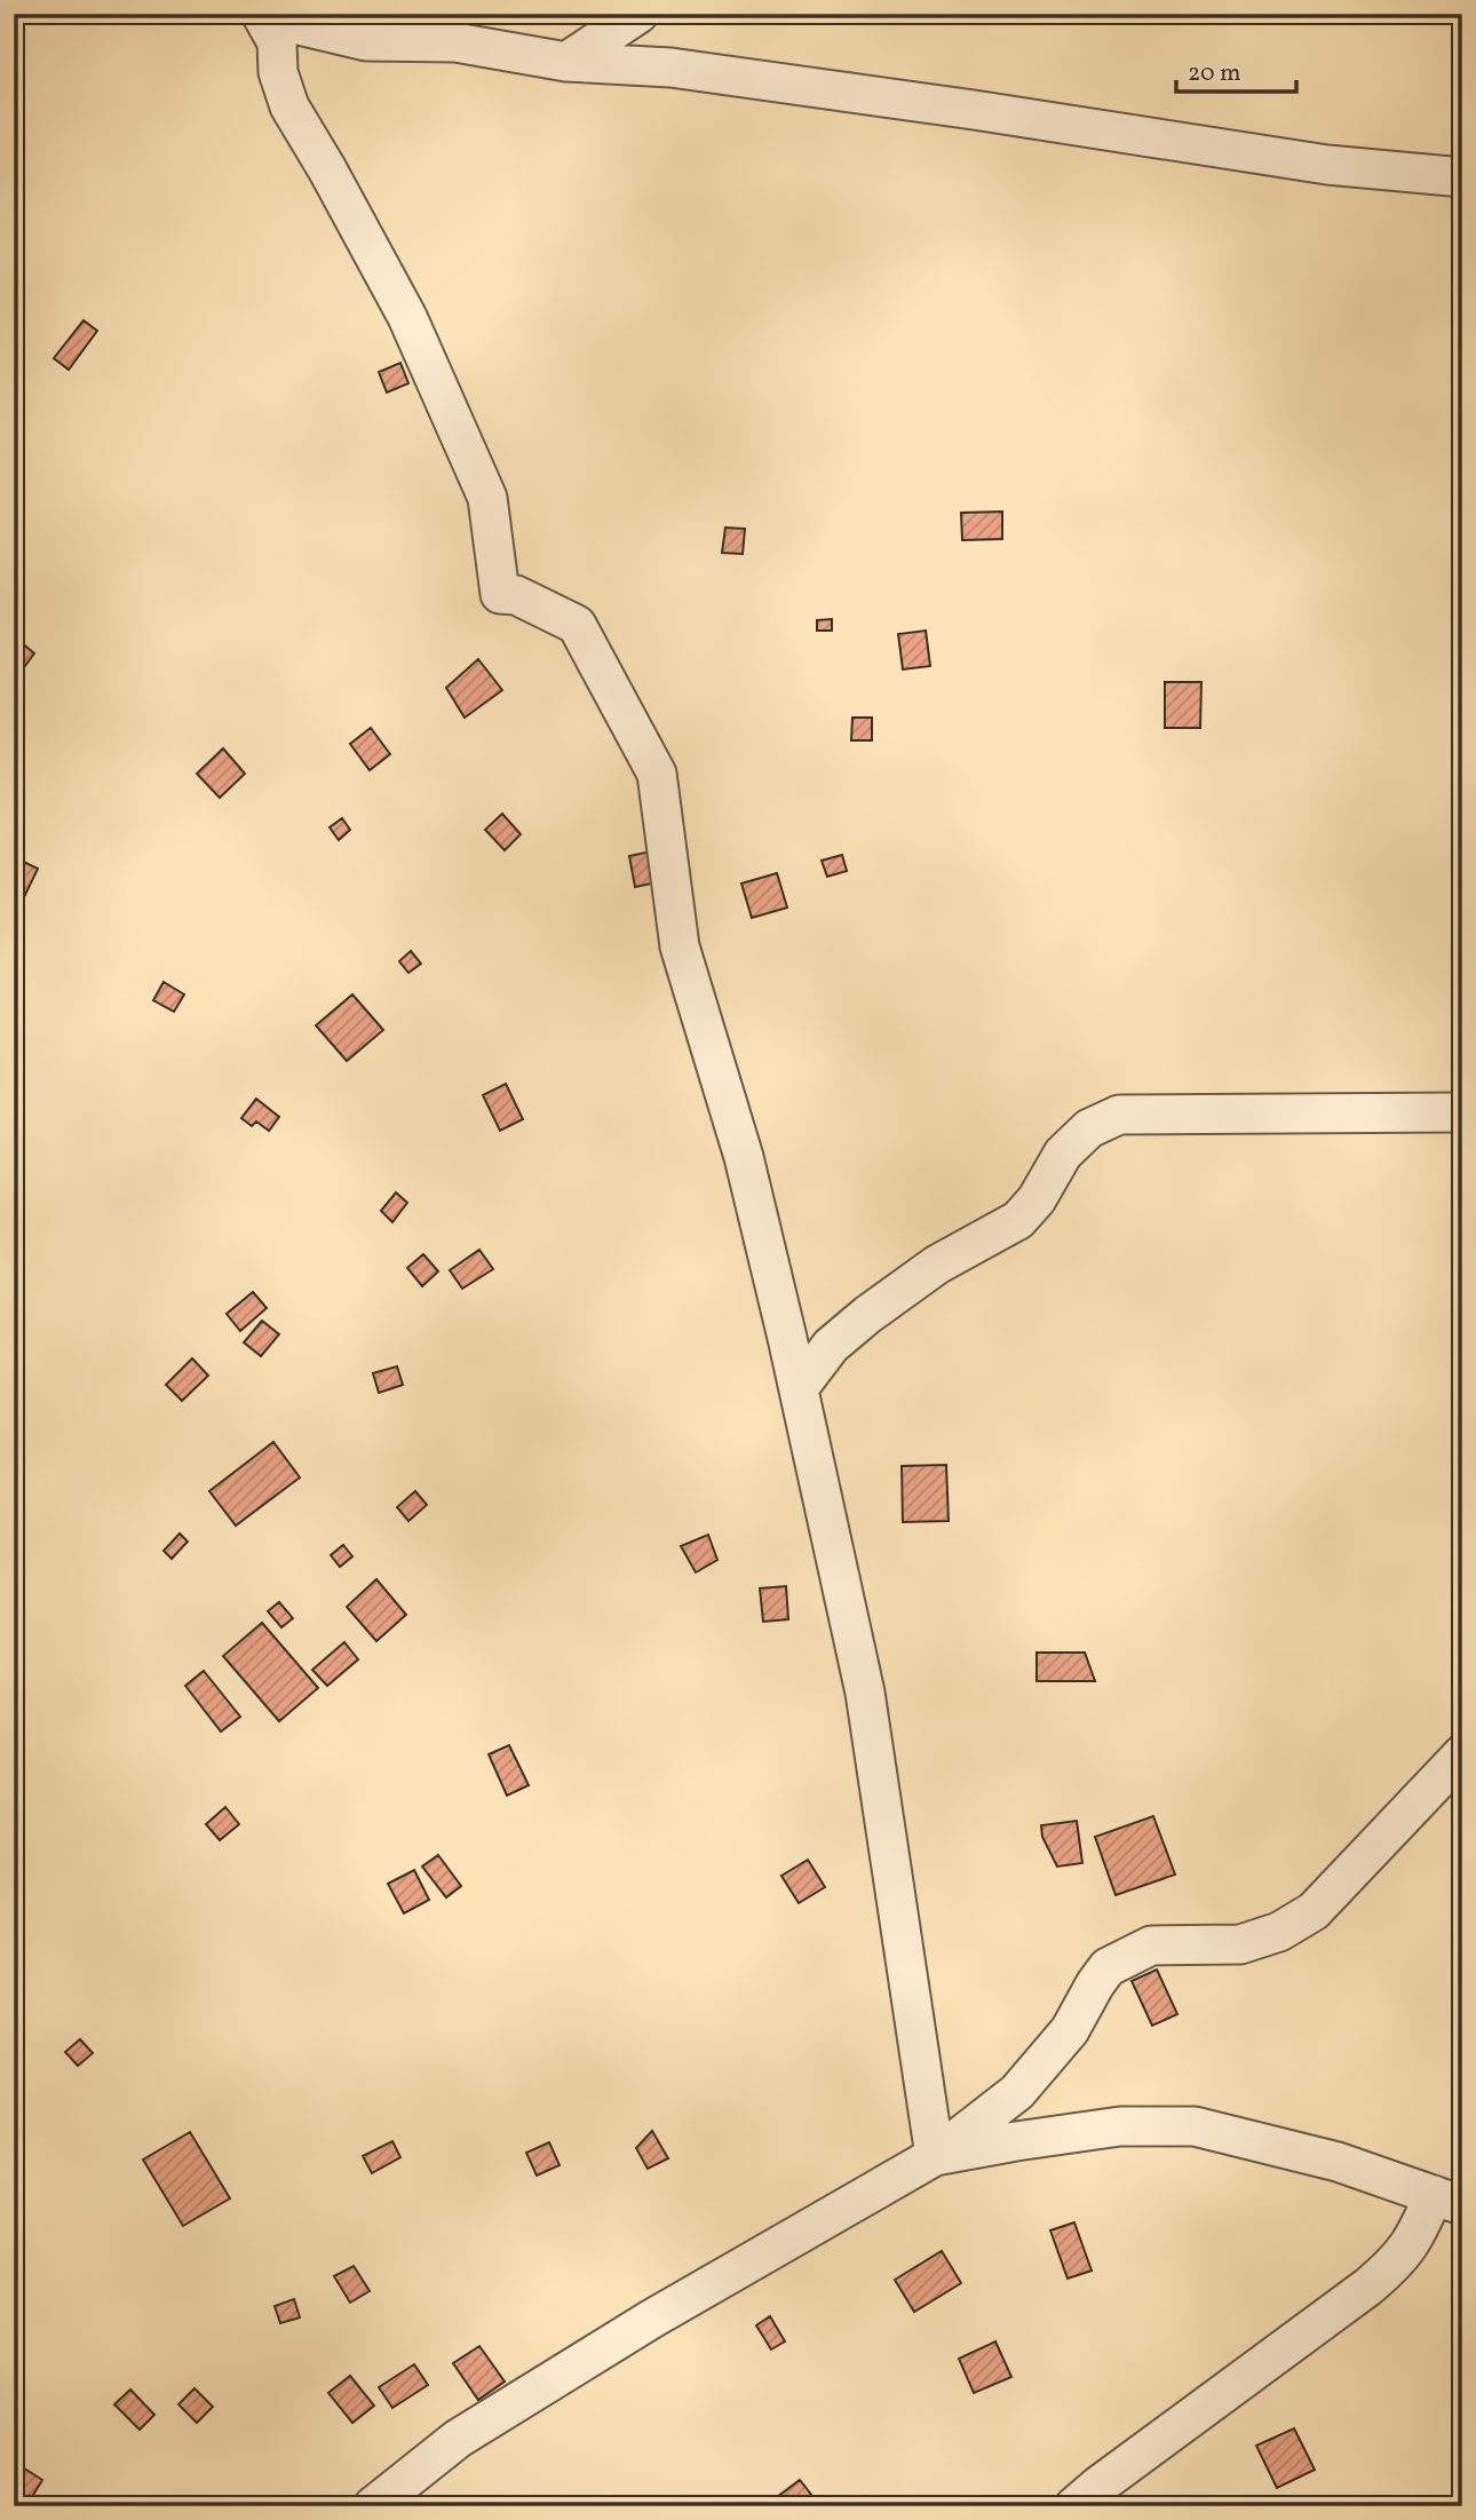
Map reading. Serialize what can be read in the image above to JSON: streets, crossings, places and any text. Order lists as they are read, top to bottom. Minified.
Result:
{"scale_bar":"20 m"}
